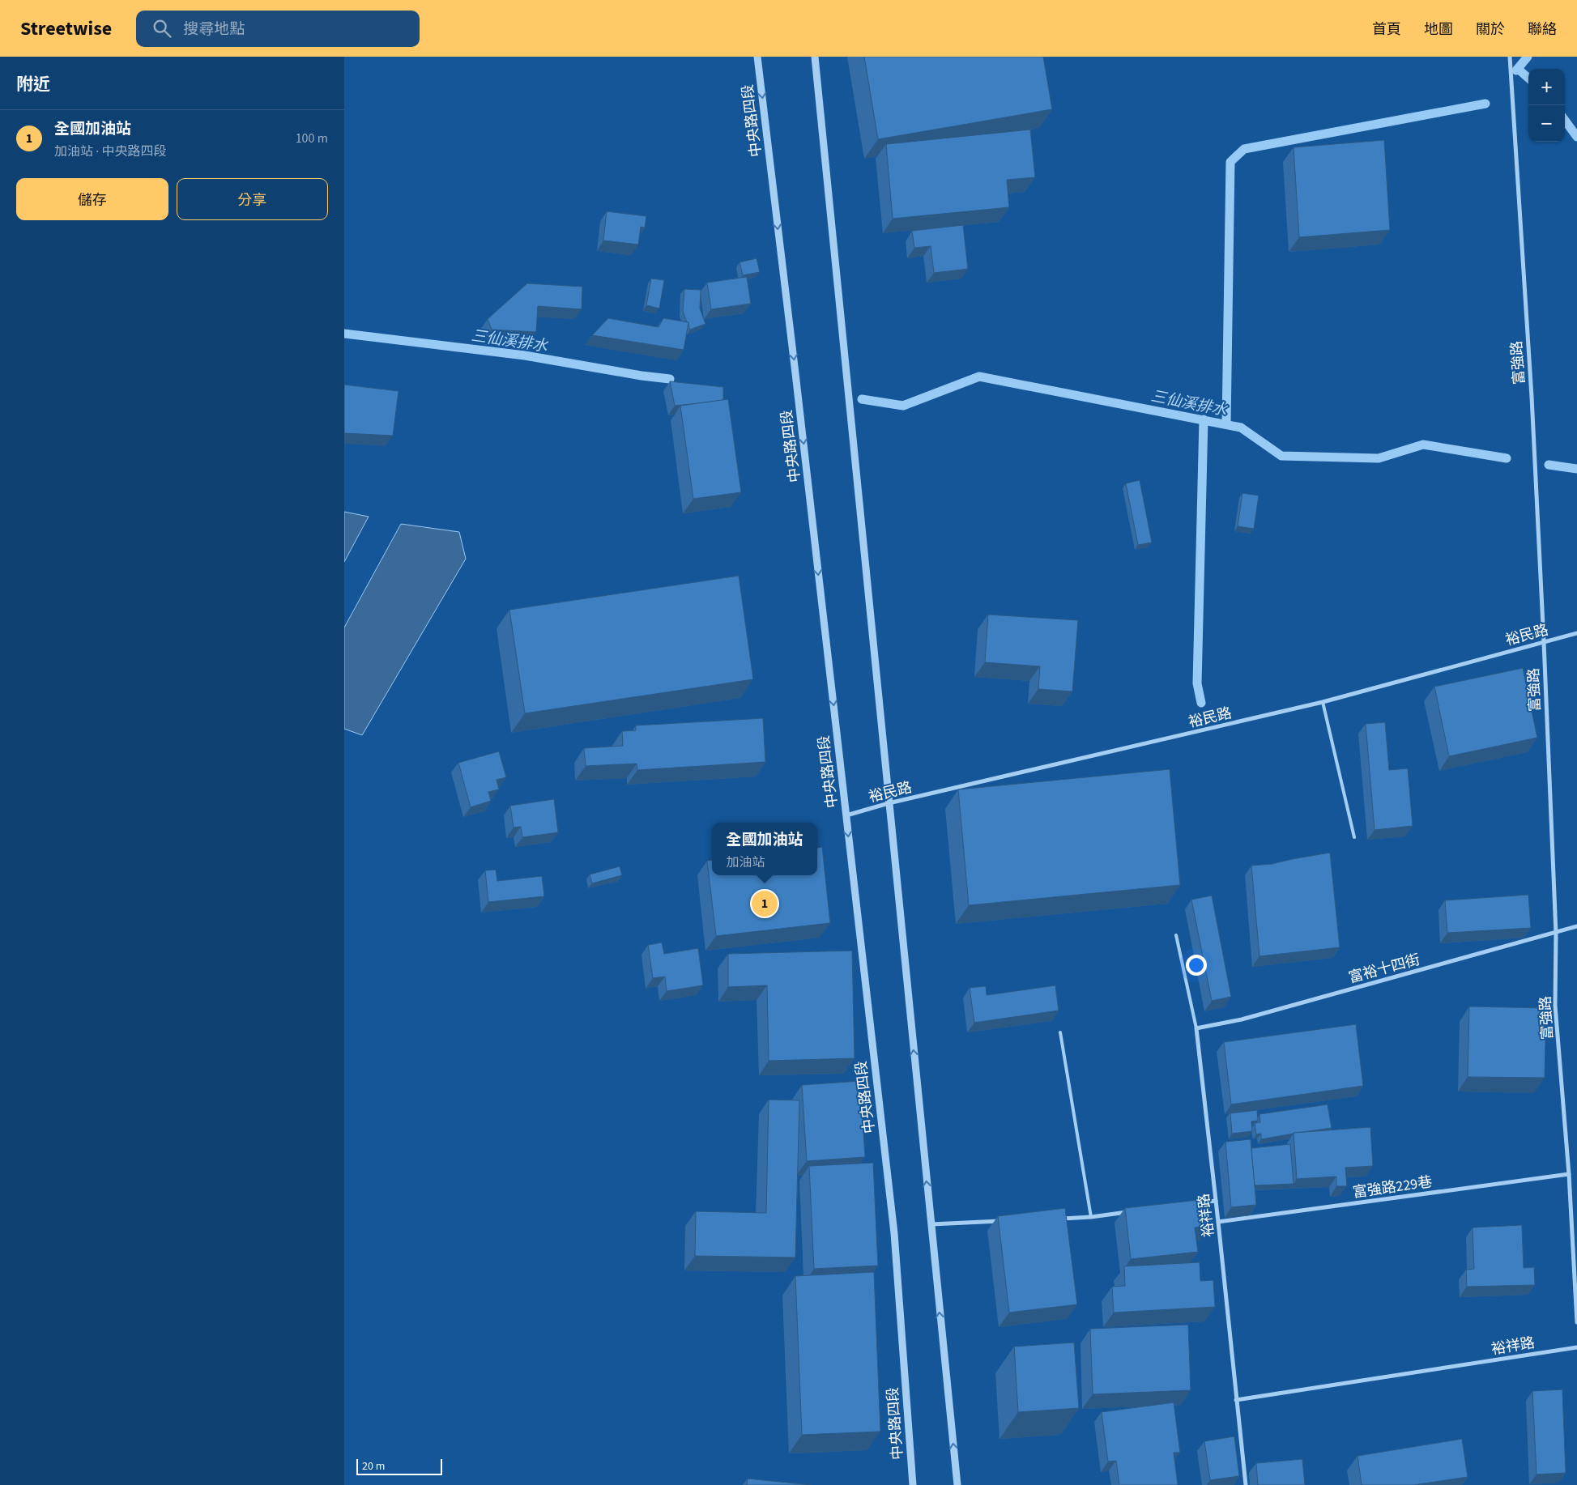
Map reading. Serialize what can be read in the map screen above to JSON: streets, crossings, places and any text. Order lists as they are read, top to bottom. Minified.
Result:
{"streets":{"street":["中央路四段","富強路","裕民路","富裕十四街","富強路229巷","裕祥路"]},"crossings":[["中央路四段","裕民路"],["富強路","裕民路"],["富強路","富裕十四街"],["富強路","富強路229巷"],["富裕十四街","裕祥路"],["富強路229巷","裕祥路"]],"water":["三仙溪排水"],"scale_bar":"20 m","page":{"header":"Streetwise","search":"搜尋地點","nav":["首頁","地圖","關於","聯絡"],"heading":"附近","map_buttons":["+","−"],"list":[{"mark":"1","name":"全國加油站","note":"加油站 · 中央路四段","value":"100 m"}],"buttons":["儲存","分享"],"popup":["全國加油站","加油站"],"pins":"1","scale":"20 m"}}
